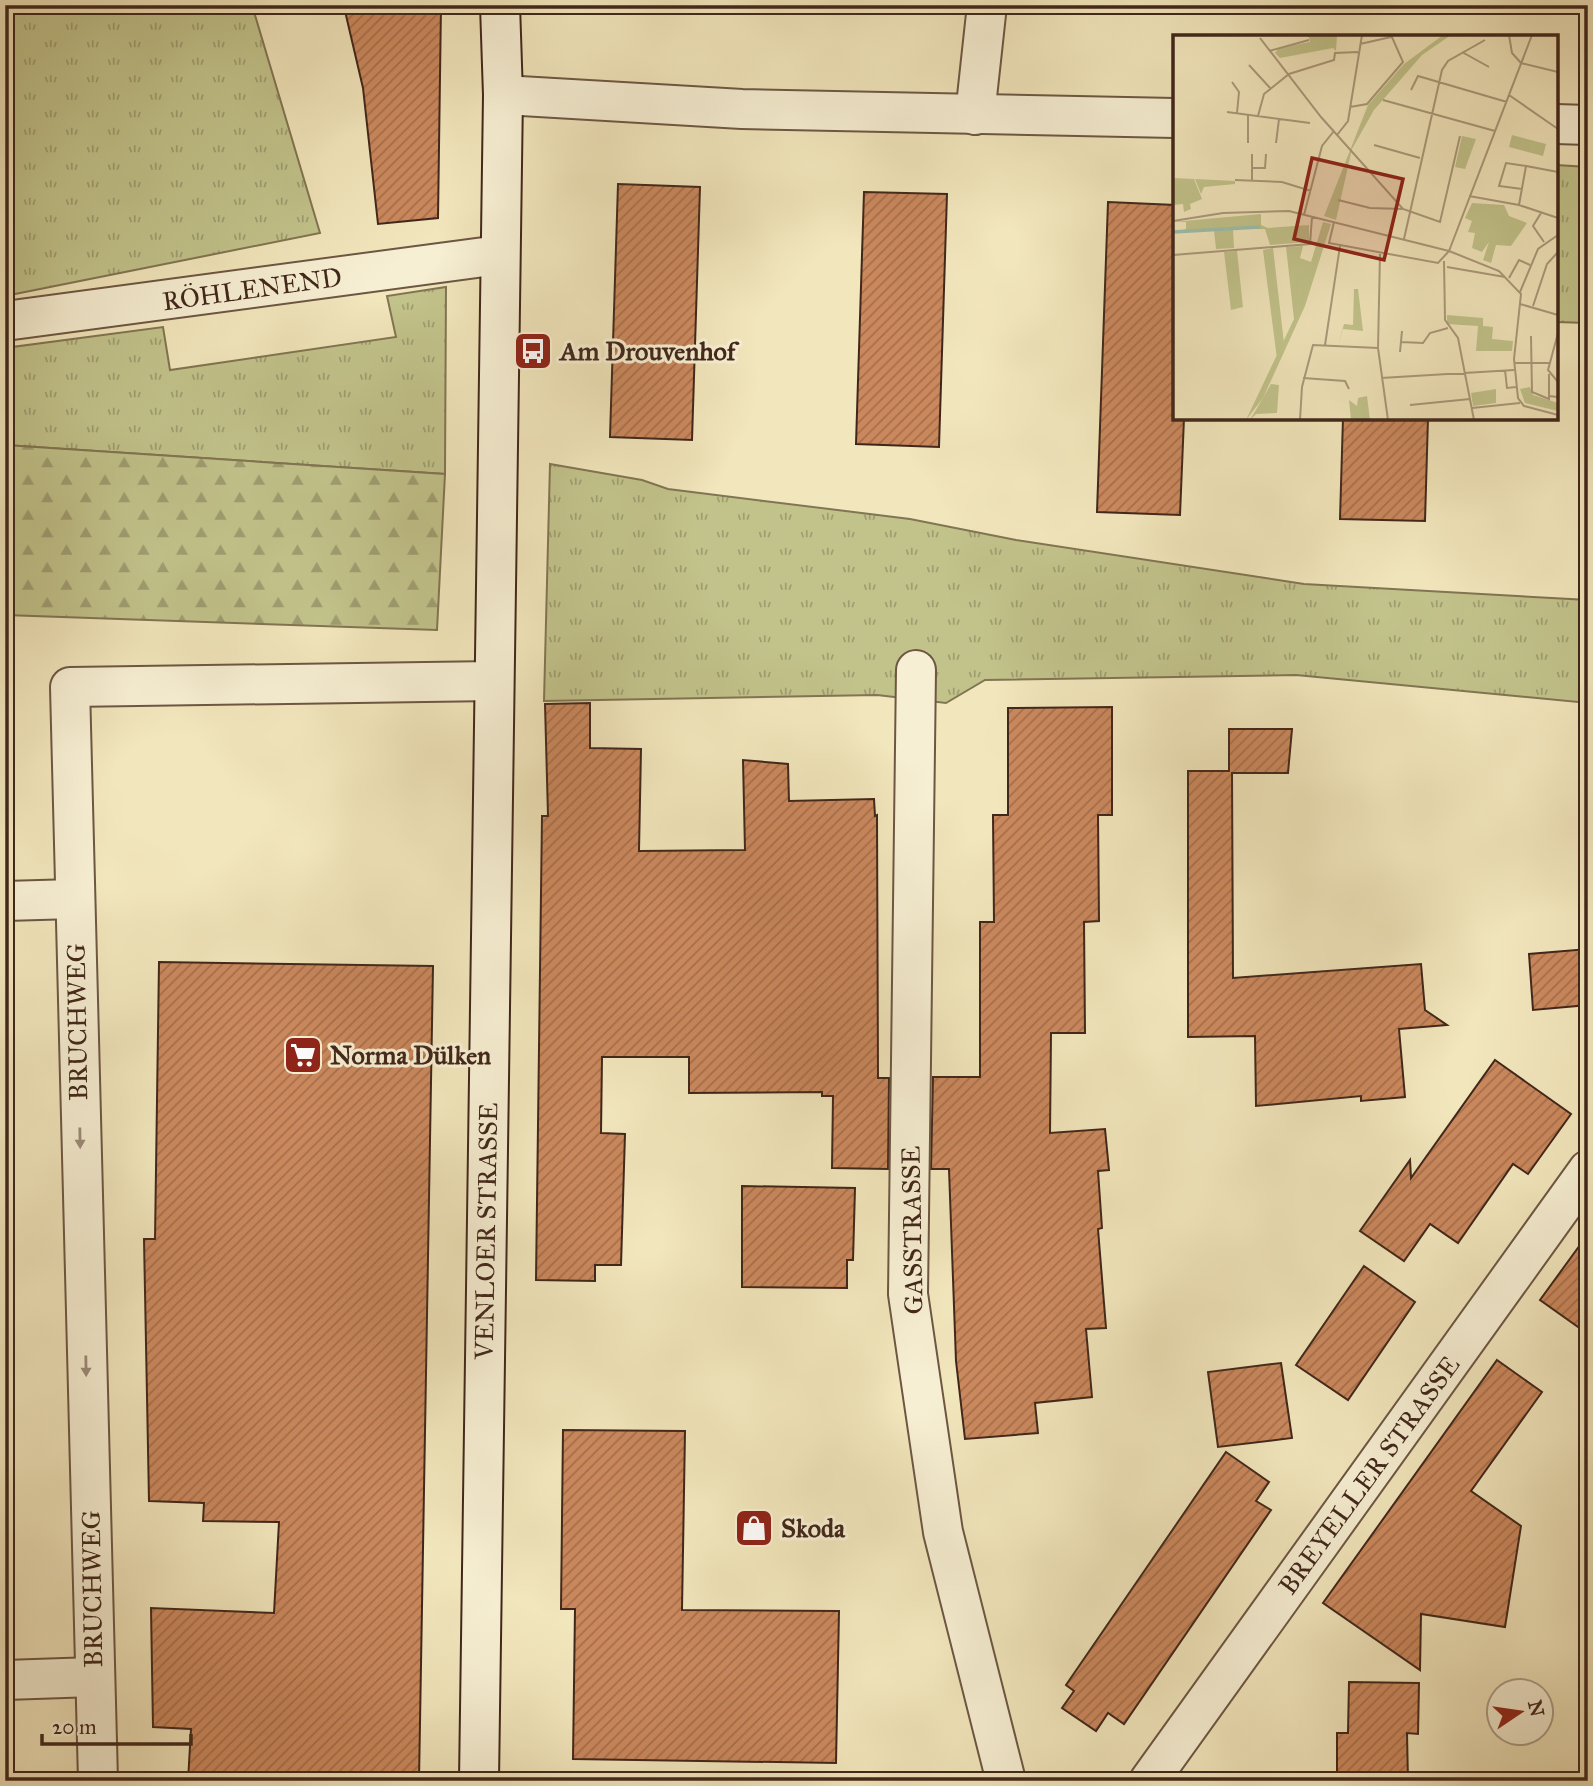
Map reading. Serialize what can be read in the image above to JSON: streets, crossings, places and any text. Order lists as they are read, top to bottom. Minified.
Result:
{"streets":{"street":["RÖHLENEND","BRUCHWEG","GASSTRASSE","VENLOER STRASSE","BREYELLER STRASSE"]},"crossings":[["RÖHLENEND","VENLOER STRASSE"],["BRUCHWEG","VENLOER STRASSE"]],"one_way":["BRUCHWEG"],"places":{"bus stop":["Am Drouvenhof"],"supermarket":["Norma Dülken"],"shop":["Skoda"]},"scale_bar":"20 m","north":"right"}
